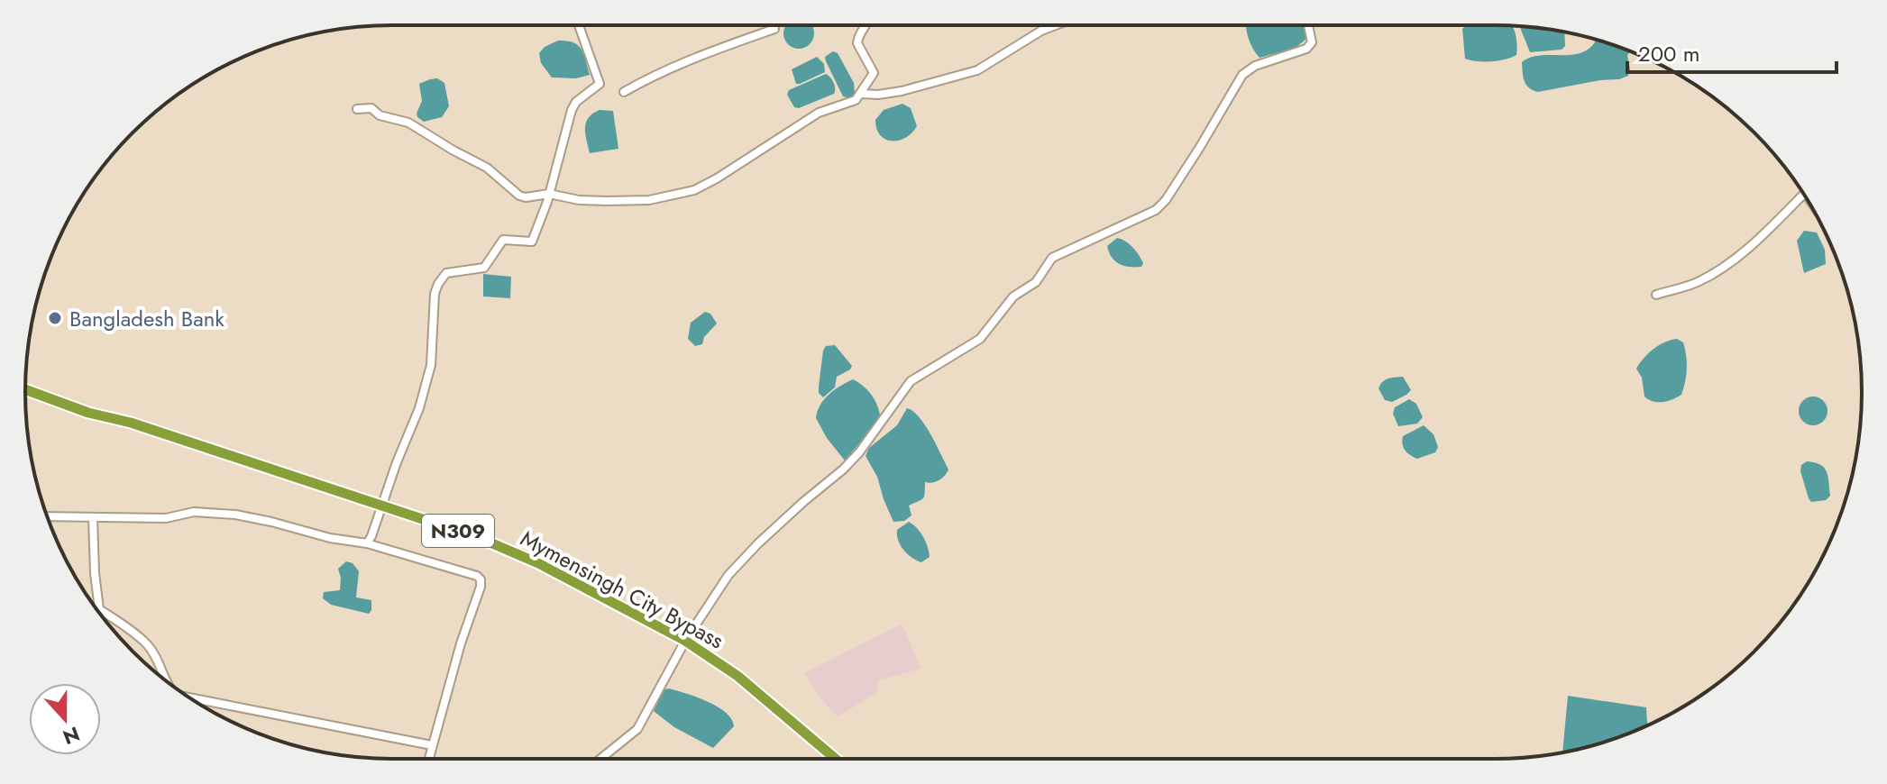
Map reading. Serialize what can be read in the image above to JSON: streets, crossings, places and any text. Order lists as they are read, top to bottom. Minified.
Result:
{"streets":{"highway":["N309","Mymensingh City Bypass"]},"places":["Bangladesh Bank"],"scale_bar":"200 m","north":"bottom"}
